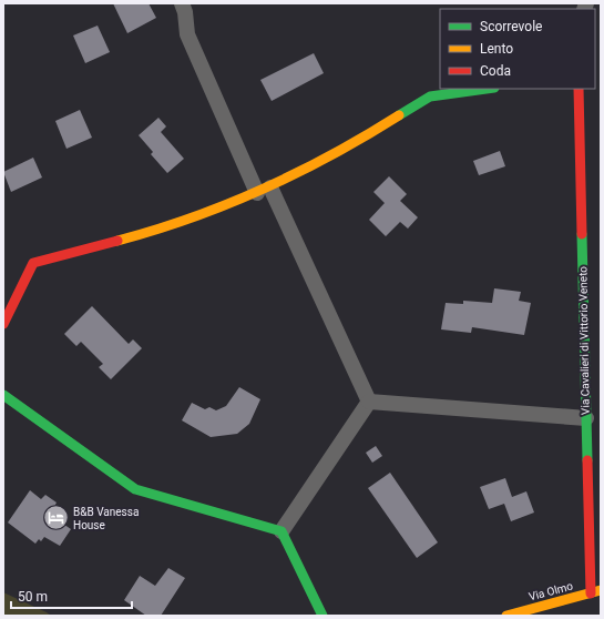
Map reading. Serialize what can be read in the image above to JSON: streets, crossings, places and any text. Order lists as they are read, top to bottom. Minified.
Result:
{"streets":{"street":["Via Cavalieri di Vittorio Veneto","Via Olmo"]},"crossings":[["Via Cavalieri di Vittorio Veneto","Via Olmo"]],"places":{"hotel":["B&B Vanessa House"]},"legend":["Scorrevole","Lento","Coda"],"scale_bar":"50 m"}
